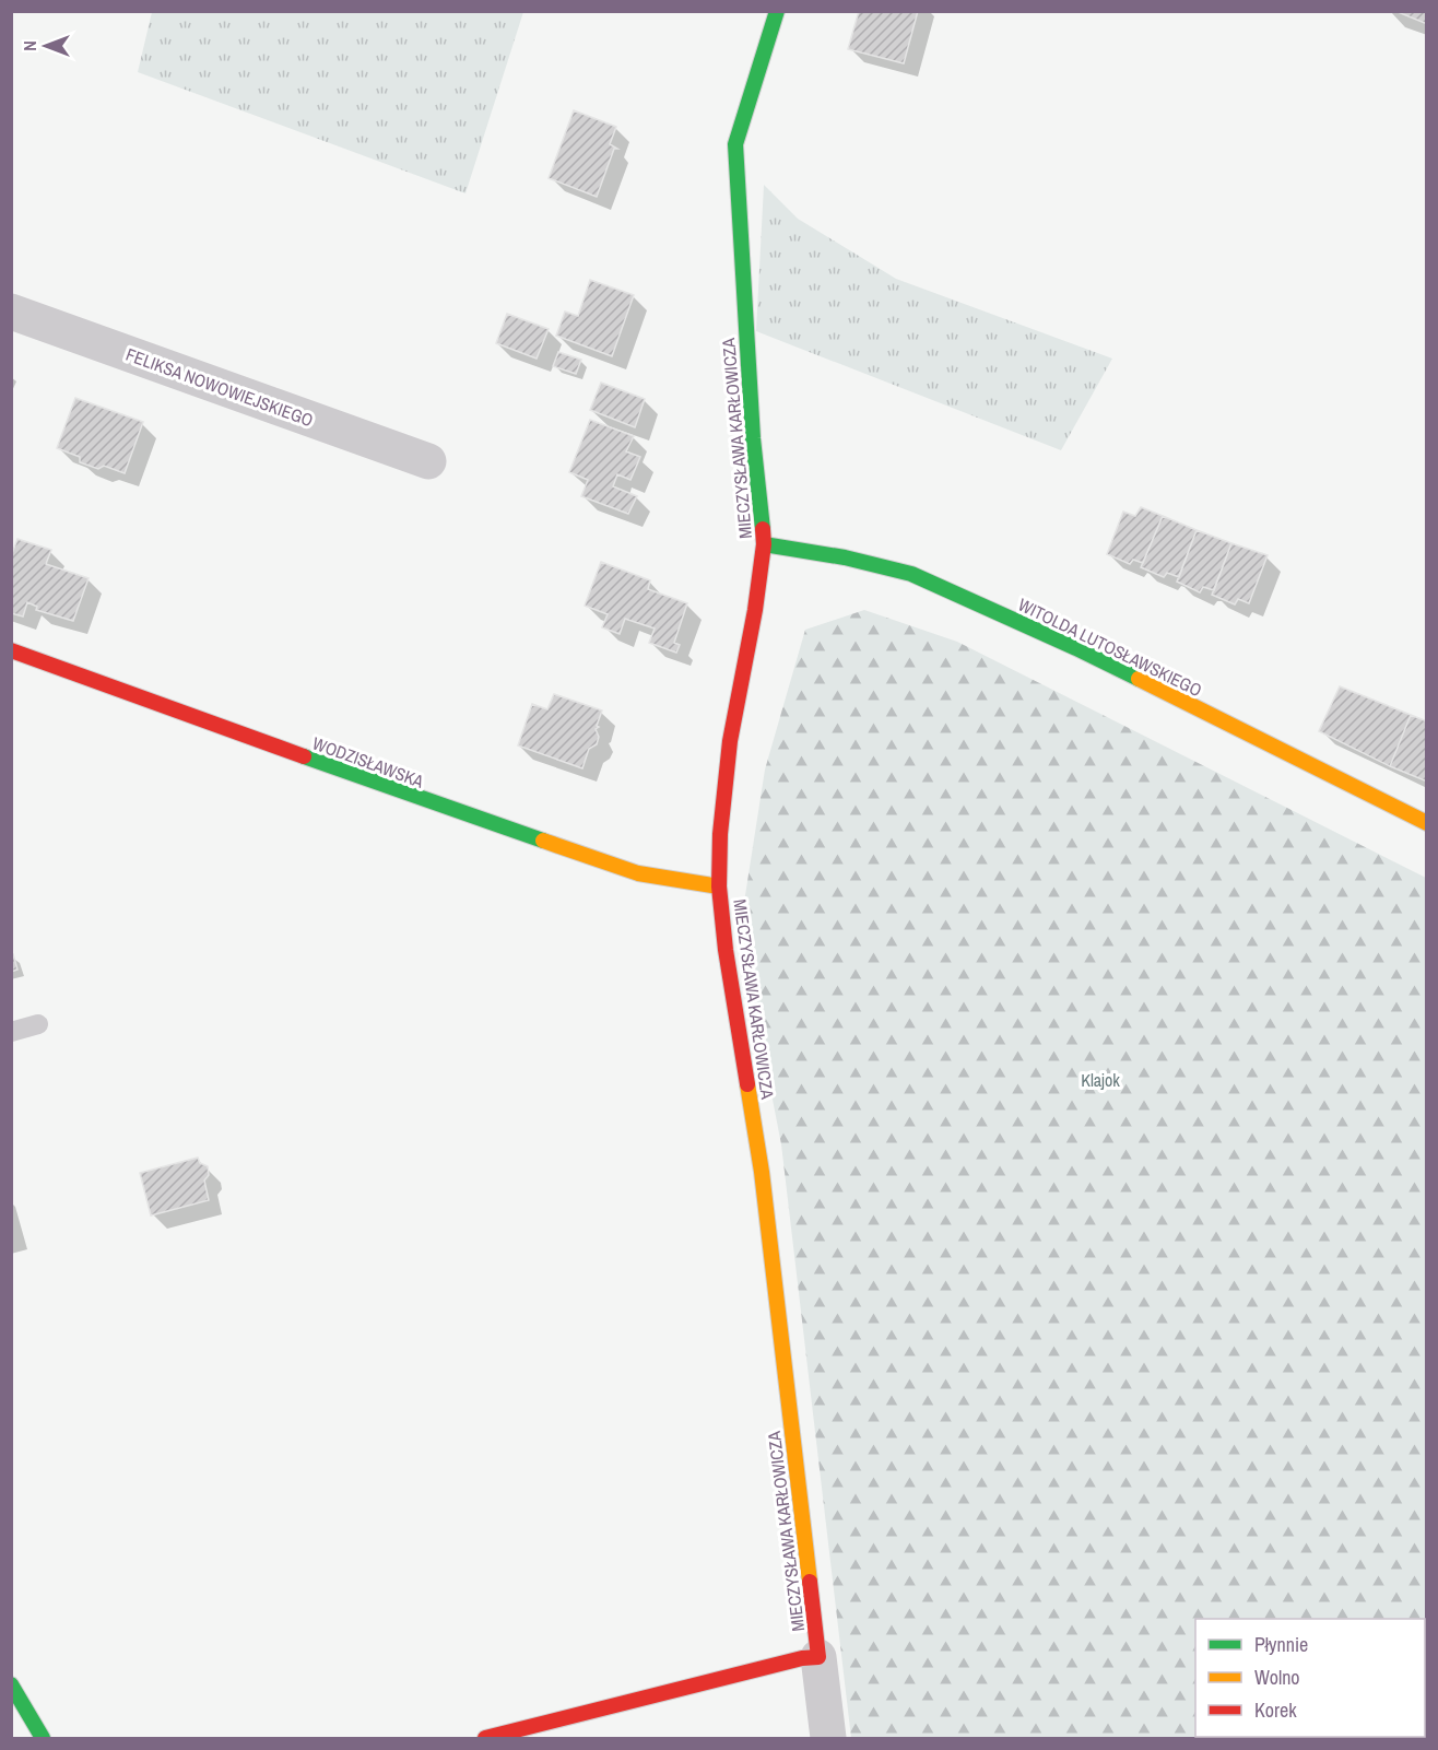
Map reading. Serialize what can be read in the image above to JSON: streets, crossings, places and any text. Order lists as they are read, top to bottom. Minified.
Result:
{"streets":{"street":["FELIKSA NOWOWIEJSKIEGO","MIECZYSŁAWA KARŁOWICZA","WITOLDA LUTOSŁAWSKIEGO","WODZISŁAWSKA"]},"crossings":[["MIECZYSŁAWA KARŁOWICZA","WITOLDA LUTOSŁAWSKIEGO"],["MIECZYSŁAWA KARŁOWICZA","WODZISŁAWSKA"]],"parks":["Klajok"],"legend":["Płynnie","Wolno","Korek"],"north":"left"}
